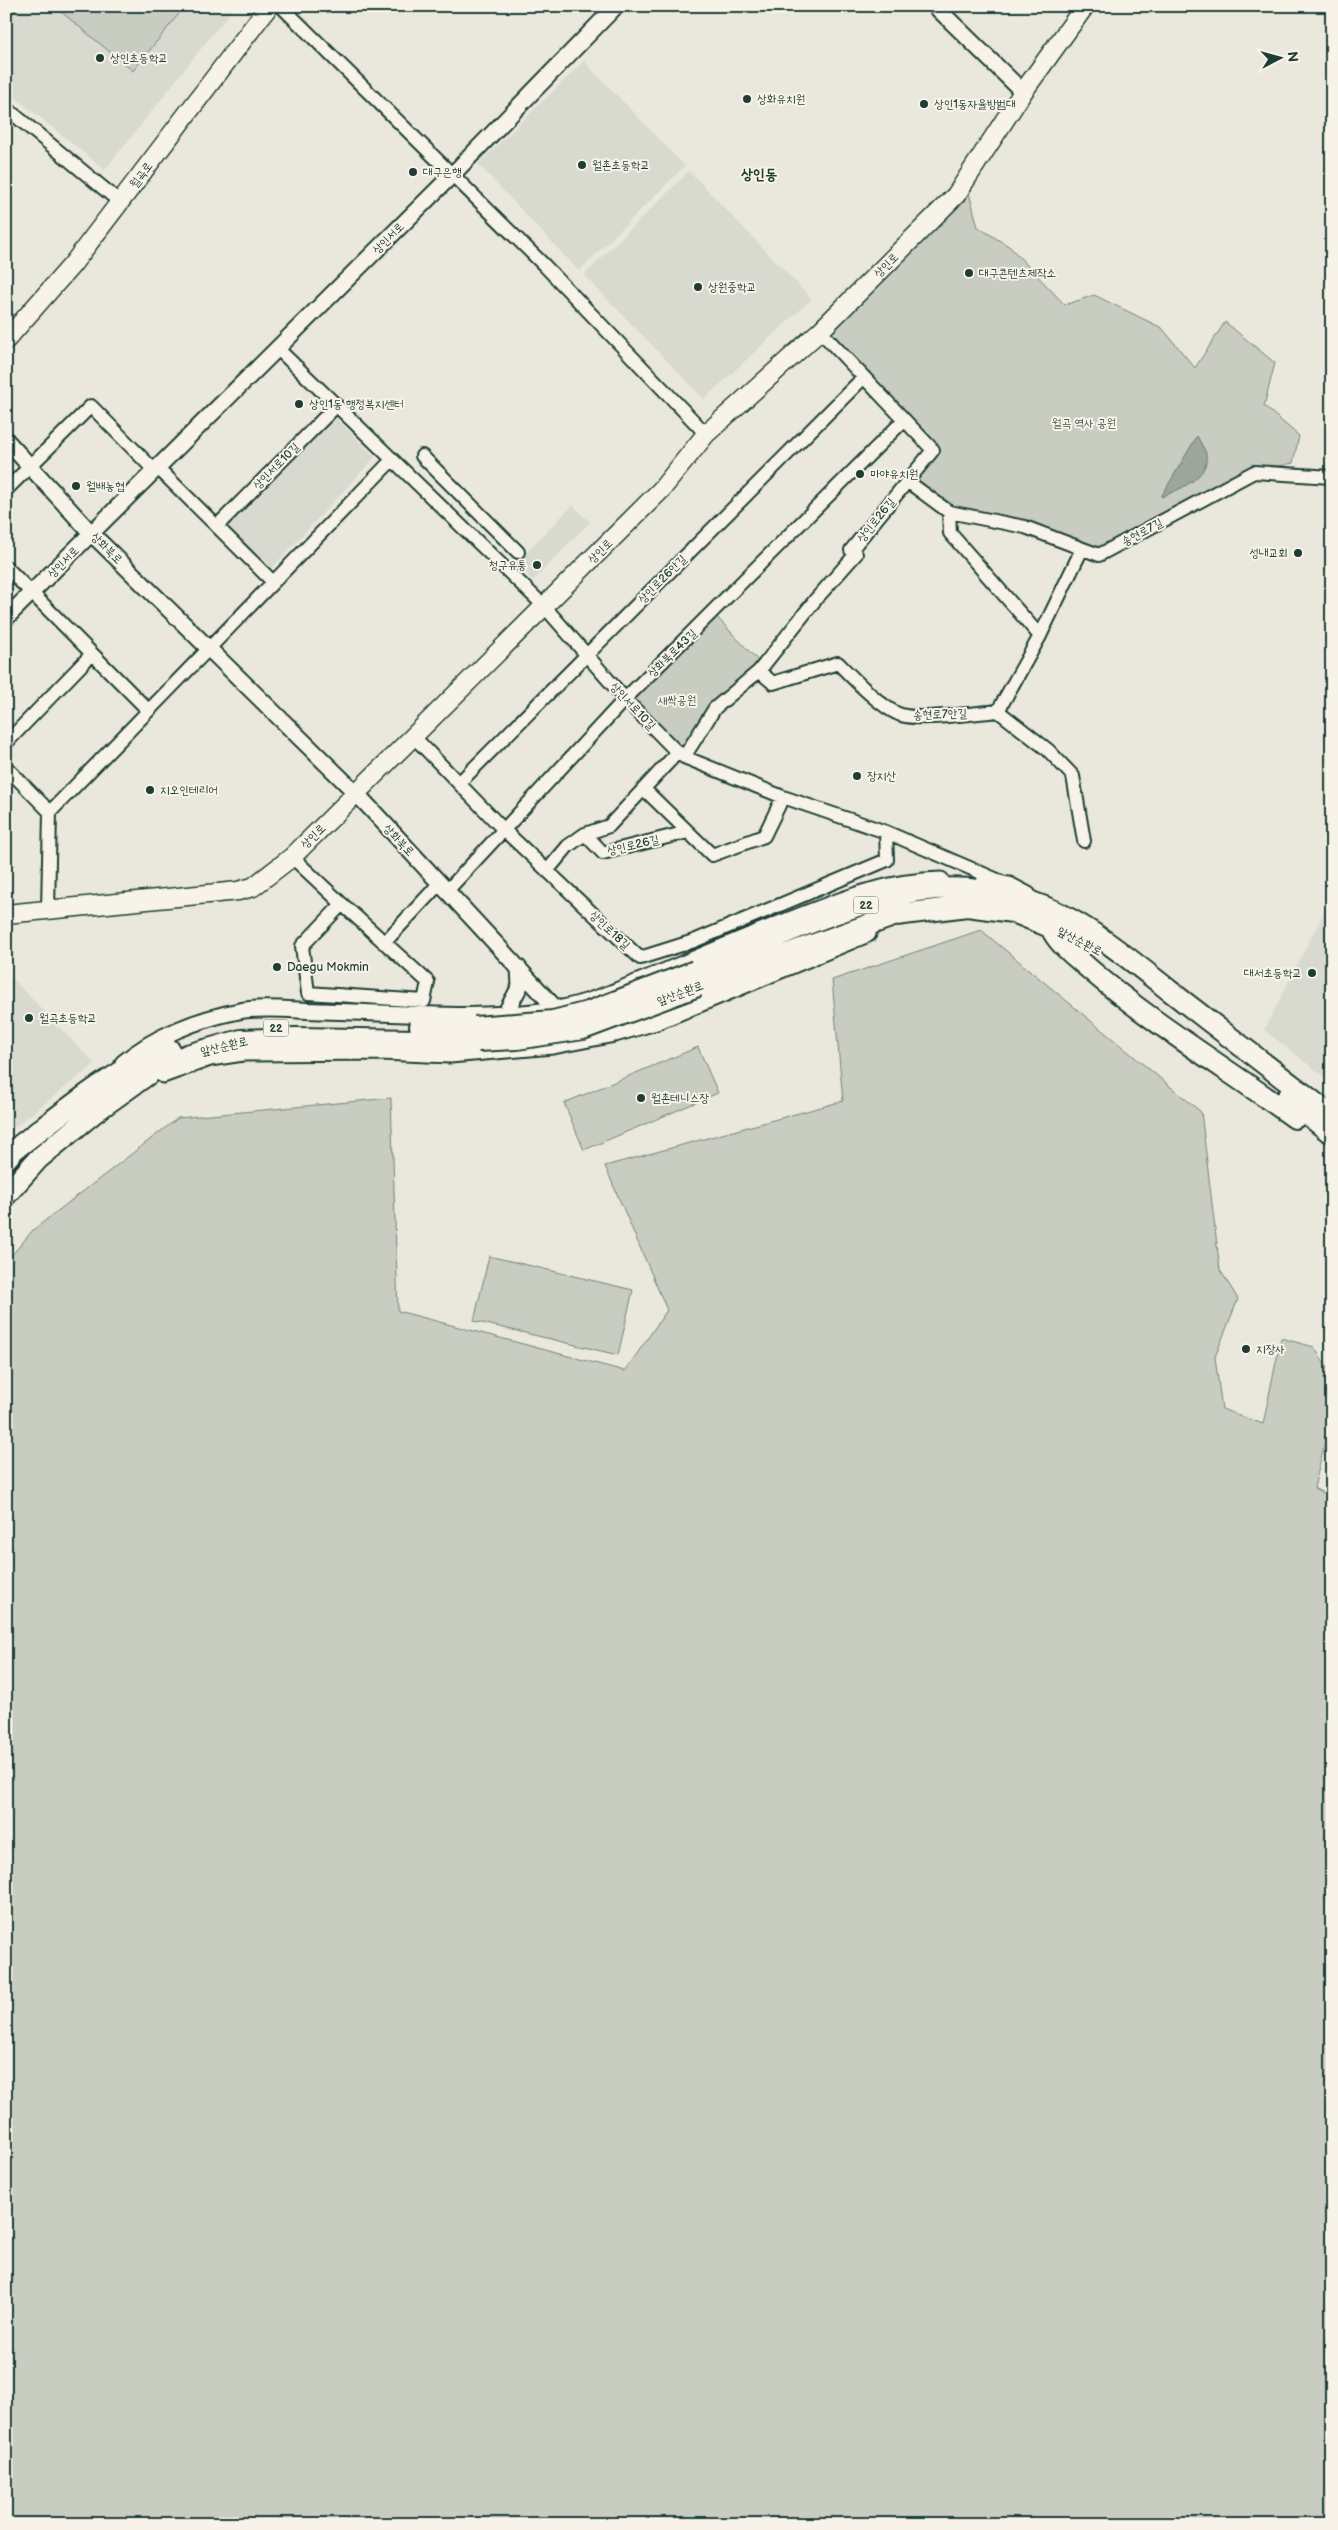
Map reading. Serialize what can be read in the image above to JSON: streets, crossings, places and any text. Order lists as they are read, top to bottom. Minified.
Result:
{"streets":{"highway":["22","앞산순환로"],"main road":["월곡로","상인로"],"street":["상인서로","상인서로10길","상인로26길","송현로7길","상화북로","상인로26안길","상화북로43길","송현로7안길","상인로18길"]},"crossings":[["상인서로","상인서로10길"],["상인서로","상화북로"],["상인로","상인서로10길"],["상인로","상인로26길"],["상인로","상화북로"],["상인로","상인로18길"],["상인서로10길","상인로26길"],["상인서로10길","상인로26안길"],["상인서로10길","상화북로43길"],["상인서로10길","상인로18길"],["상인로26길","송현로7길"],["상인로26길","상인로26안길"],["상인로26길","상화북로43길"],["상인로26길","송현로7안길"],["상인로26길","상인로18길"],["상화북로","상화북로43길"],["상인로26안길","상인로18길"],["상화북로43길","상인로18길"]],"districts":["상인동"],"parks":["월곡 역사 공원","새싹공원"],"places":["상인초등학교","상화유치원","상인1동자율방범대","월촌초등학교","대구은행","대구콘텐츠제작소","상원중학교","상인1동 행정복지센터","마야유치원","월배농협","성내교회","청구유통","장지산","지오인테리어","Daegu Mokmin","대서초등학교","월곡초등학교","월촌테니스장","지장사"],"north":"right"}
